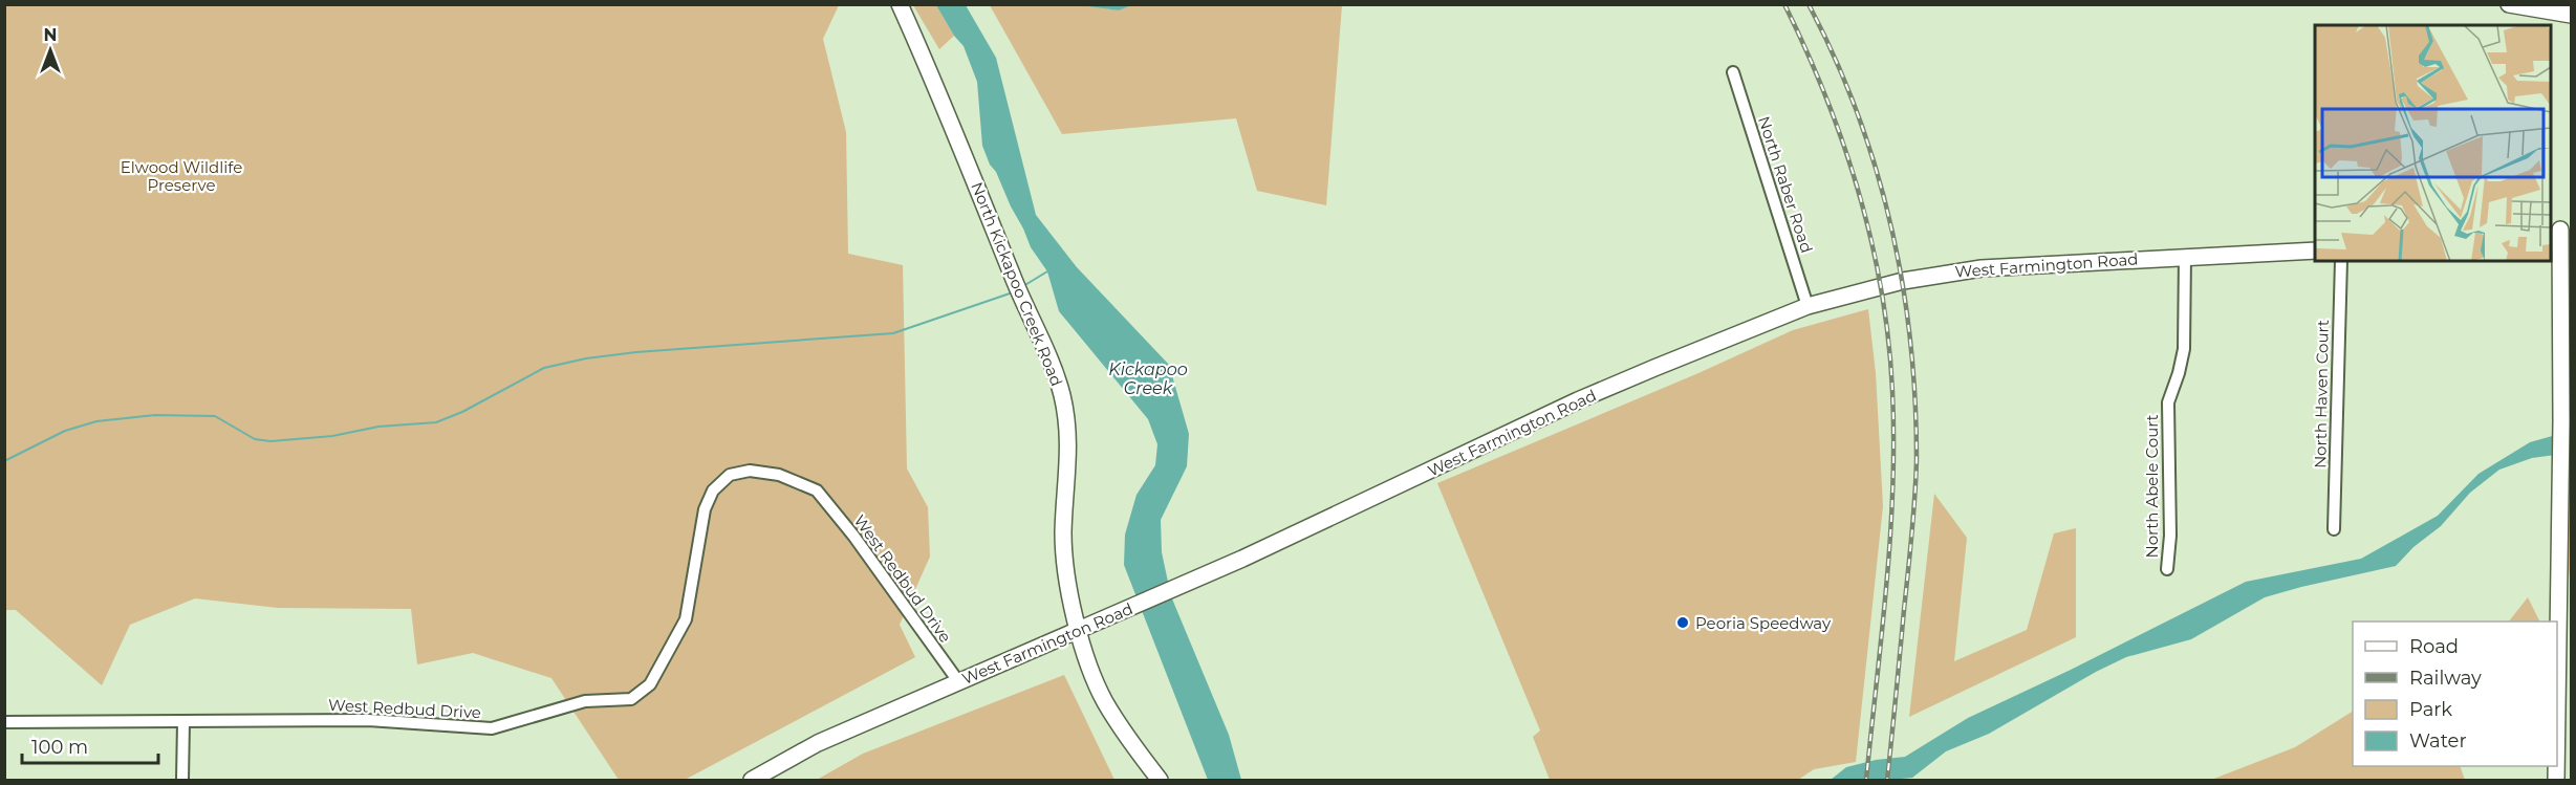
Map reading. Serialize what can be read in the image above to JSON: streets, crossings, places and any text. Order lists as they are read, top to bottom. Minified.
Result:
{"streets":{"main road":["West Farmington Road","North Kickapoo Creek Road"],"street":["North Raber Road","North Haven Court","North Abele Court","West Redbud Drive"]},"crossings":[["North Raber Road","West Farmington Road"],["West Farmington Road","North Kickapoo Creek Road"],["West Farmington Road","North Abele Court"],["West Farmington Road","West Redbud Drive"]],"water":["Kickapoo Creek"],"parks":["Elwood Wildlife Preserve"],"places":["Peoria Speedway"],"legend":["Road","Railway","Park","Water"],"scale_bar":"100 m","north":"top"}
